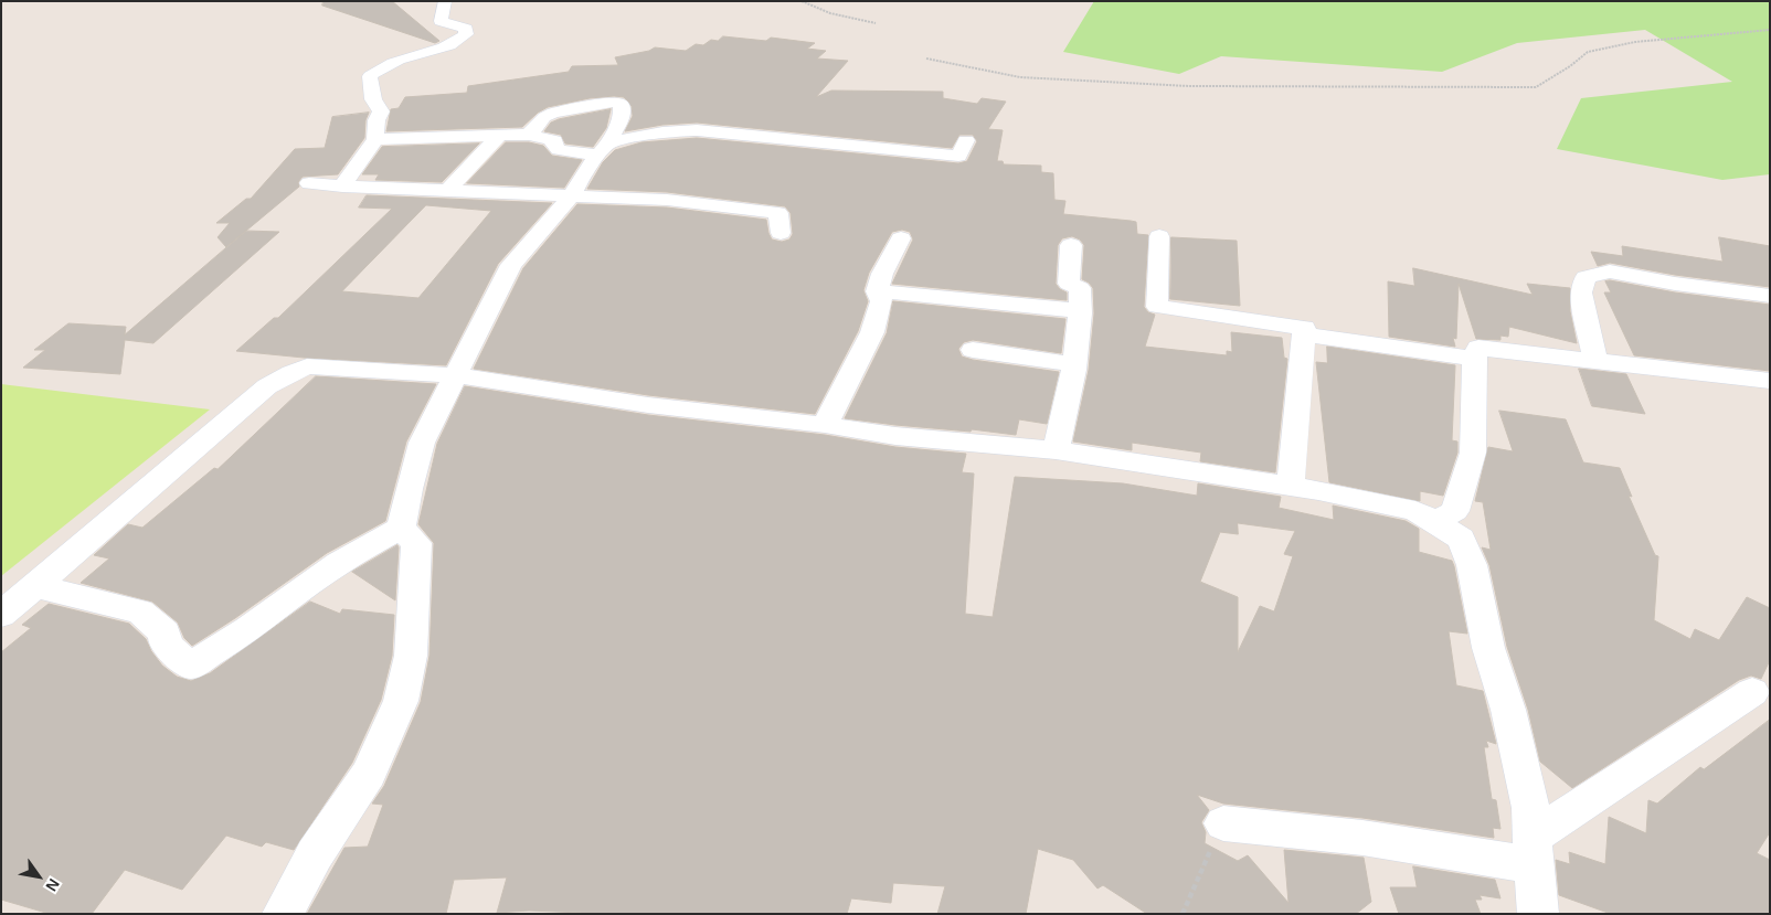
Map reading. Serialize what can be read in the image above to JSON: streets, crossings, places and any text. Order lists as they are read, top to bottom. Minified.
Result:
{"north":"bottom right"}
